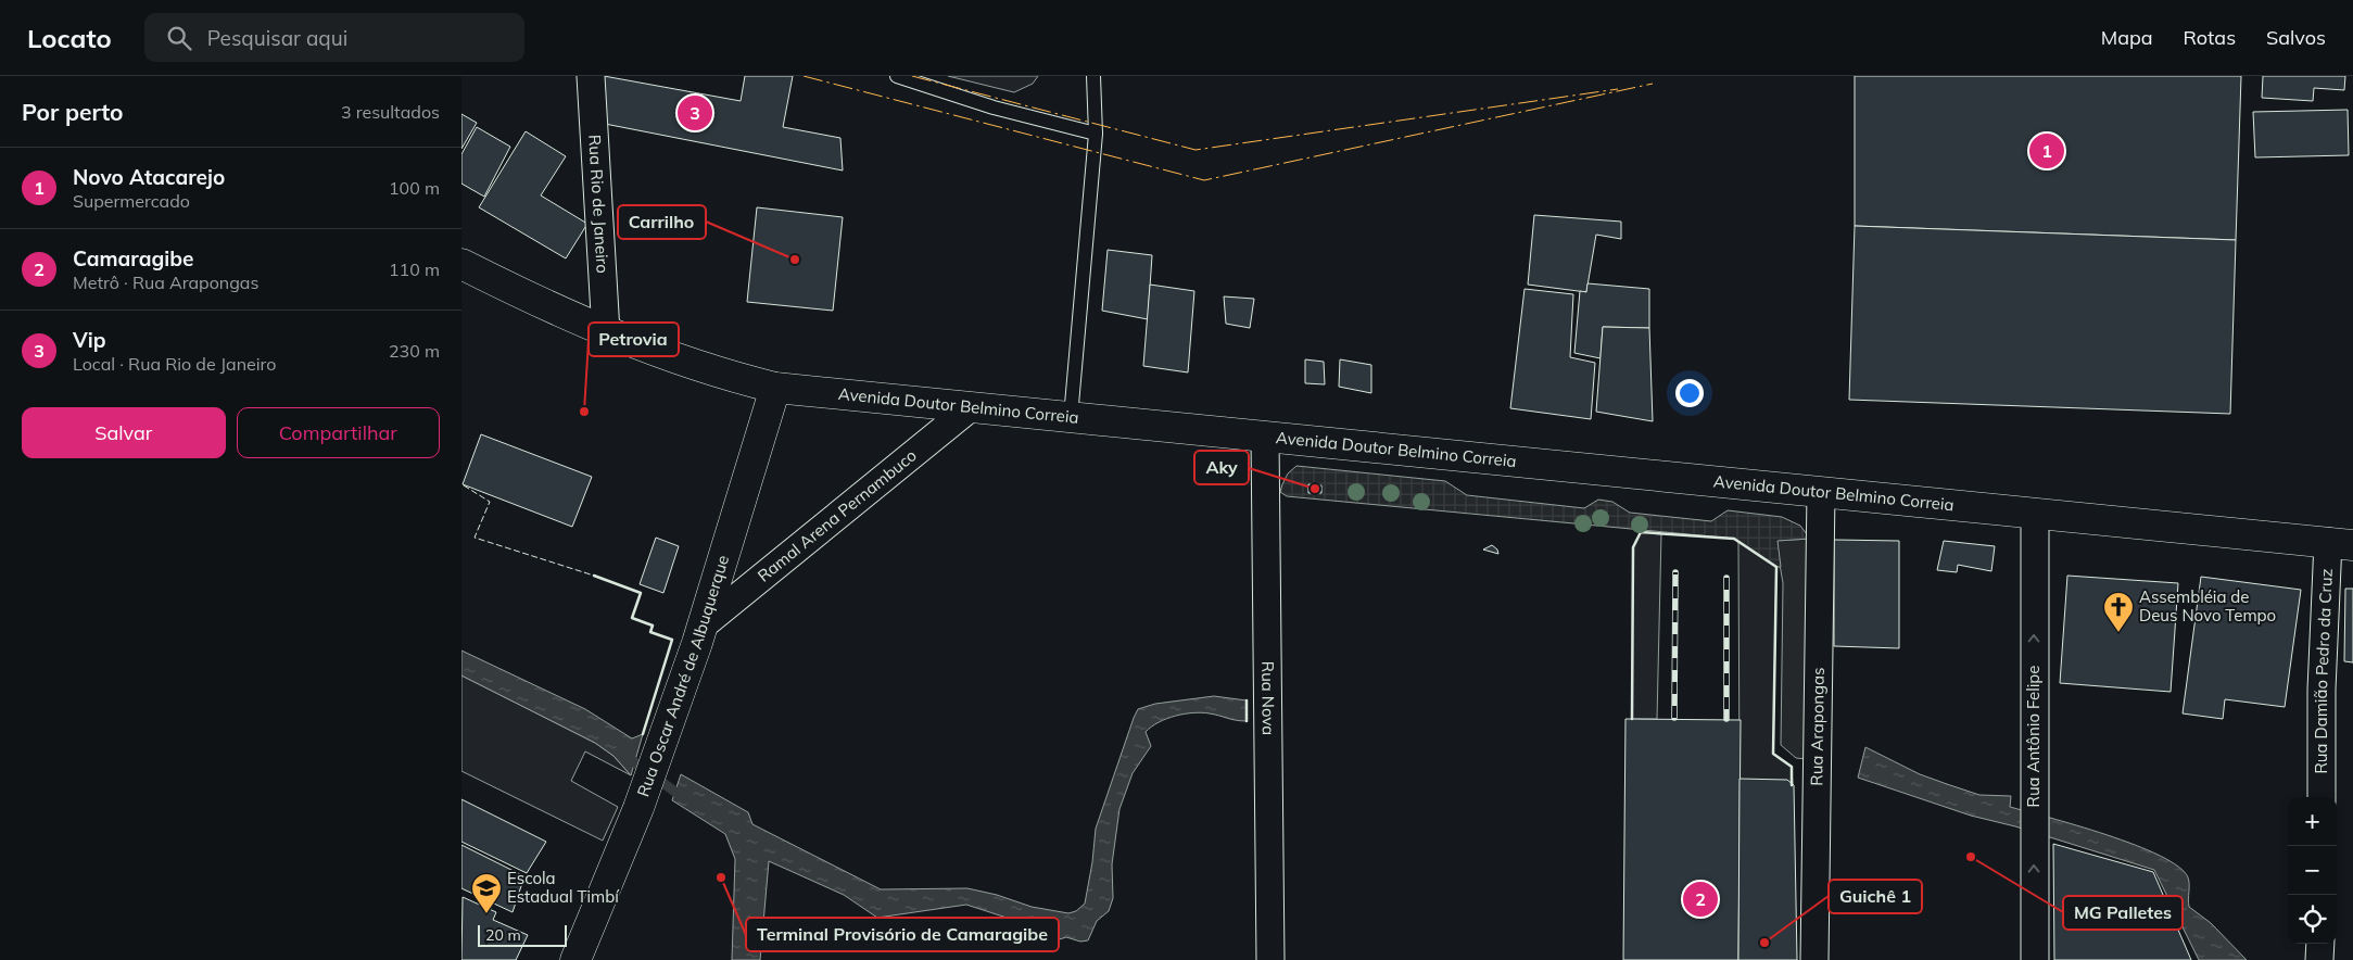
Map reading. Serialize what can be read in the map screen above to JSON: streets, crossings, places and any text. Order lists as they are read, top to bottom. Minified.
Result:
{"streets":{"main road":["Avenida Doutor Belmino Correia","Rua Oscar André de Albuquerque"],"street":["Rua Rio de Janeiro","Ramal Arena Pernambuco","Rua Damião Pedro da Cruz","Rua Nova","Rua Arapongas","Rua Antônio Felipe"]},"crossings":[["Rua Rio de Janeiro","Avenida Doutor Belmino Correia"],["Avenida Doutor Belmino Correia","Ramal Arena Pernambuco"],["Avenida Doutor Belmino Correia","Rua Damião Pedro da Cruz"],["Avenida Doutor Belmino Correia","Rua Oscar André de Albuquerque"],["Avenida Doutor Belmino Correia","Rua Nova"],["Avenida Doutor Belmino Correia","Rua Arapongas"],["Avenida Doutor Belmino Correia","Rua Antônio Felipe"],["Ramal Arena Pernambuco","Rua Oscar André de Albuquerque"]],"one_way":["Rua Antônio Felipe"],"places":{"other":["Carrilho","Petrovia","Aky","MG Palletes","Terminal Provisório de Camaragibe","Guichê 1"],"church":["Assembléia de Deus Novo Tempo"],"school or university":["Escola Estadual Timbí"]},"scale_bar":"20 m","page":{"header":"Locato","search":"Pesquisar aqui","nav":["Mapa","Rotas","Salvos"],"heading":["Por perto","3 resultados"],"pins":["3","1","2"],"list":[{"mark":"1","name":"Novo Atacarejo","note":"Supermercado","value":"100 m"},{"mark":"2","name":"Camaragibe","note":"Metrô · Rua Arapongas","value":"110 m"},{"mark":"3","name":"Vip","note":"Local · Rua Rio de Janeiro","value":"230 m"}],"buttons":["Salvar","Compartilhar"],"map_buttons":["+","−"],"scale":"20 m"}}
